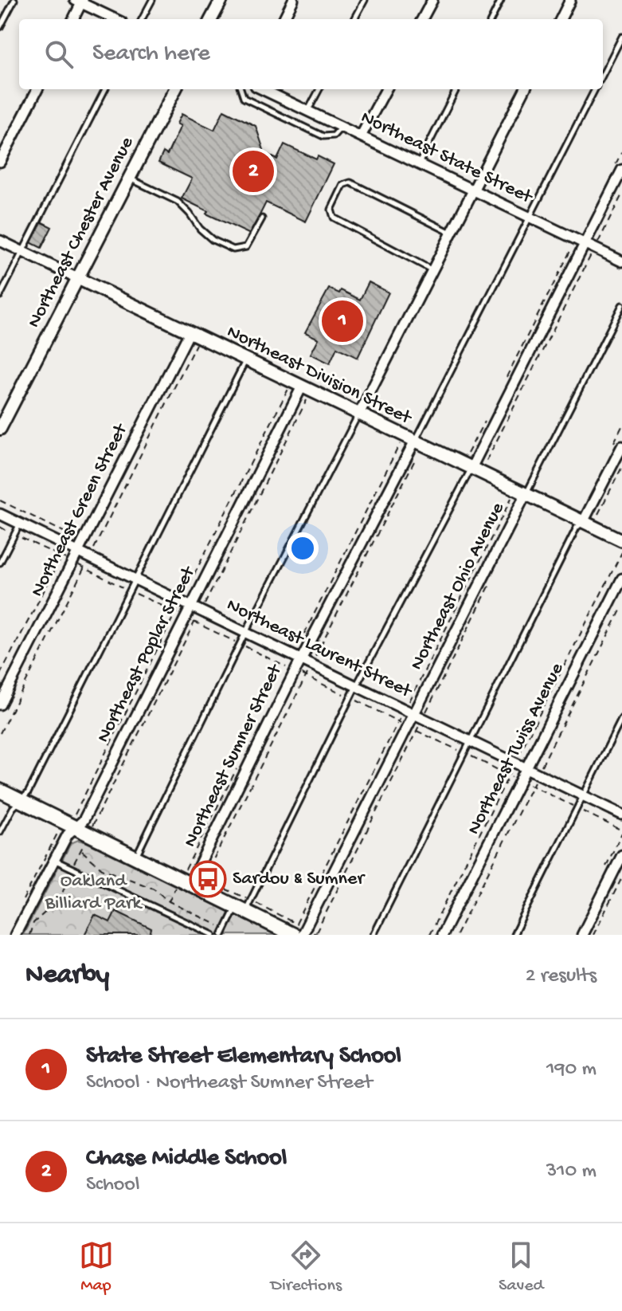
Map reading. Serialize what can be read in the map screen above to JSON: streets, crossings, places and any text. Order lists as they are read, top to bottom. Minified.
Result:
{"streets":{"street":["Northeast State Street","Northeast Chester Avenue","Northeast Division Street","Northeast Green Street","Northeast Ohio Avenue","Northeast Laurent Street","Northeast Poplar Street","Northeast Twiss Avenue","Northeast Sumner Street"]},"crossings":[["Northeast Chester Avenue","Northeast Division Street"],["Northeast Division Street","Northeast Green Street"],["Northeast Division Street","Northeast Ohio Avenue"],["Northeast Division Street","Northeast Poplar Street"],["Northeast Division Street","Northeast Sumner Street"],["Northeast Green Street","Northeast Laurent Street"],["Northeast Ohio Avenue","Northeast Laurent Street"],["Northeast Laurent Street","Northeast Poplar Street"],["Northeast Laurent Street","Northeast Twiss Avenue"],["Northeast Laurent Street","Northeast Sumner Street"]],"parks":["Oakland Billiard Park"],"places":{"bus stop":["Sardou & Sumner"]},"page":{"search":"Search here","pins":["2","1"],"heading":["Nearby","2 results"],"list":[{"mark":"1","name":"State Street Elementary School","note":"School · Northeast Sumner Street","value":"190 m"},{"mark":"2","name":"Chase Middle School","note":"School","value":"310 m"}],"nav":["Map","Directions","Saved"]}}
